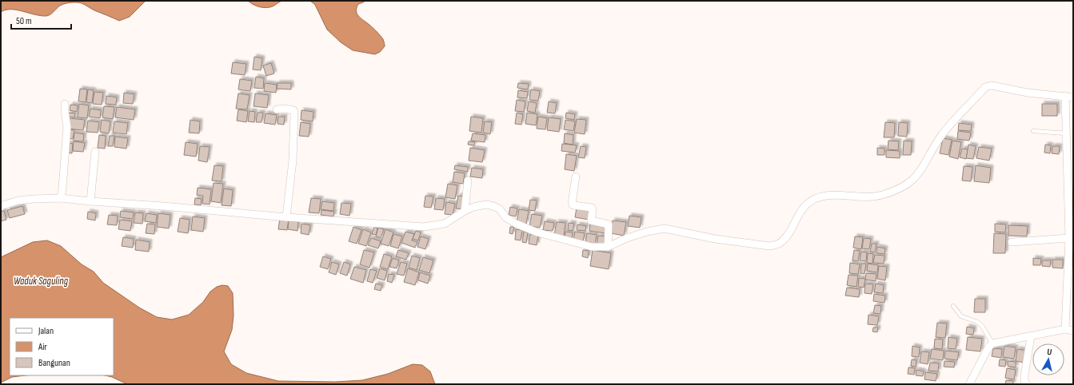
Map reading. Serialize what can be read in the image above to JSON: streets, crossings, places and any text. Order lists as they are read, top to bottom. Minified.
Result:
{"water":["Waduk Saguling"],"legend":["Jalan","Air","Bangunan"],"scale_bar":"50 m","north":"top"}
